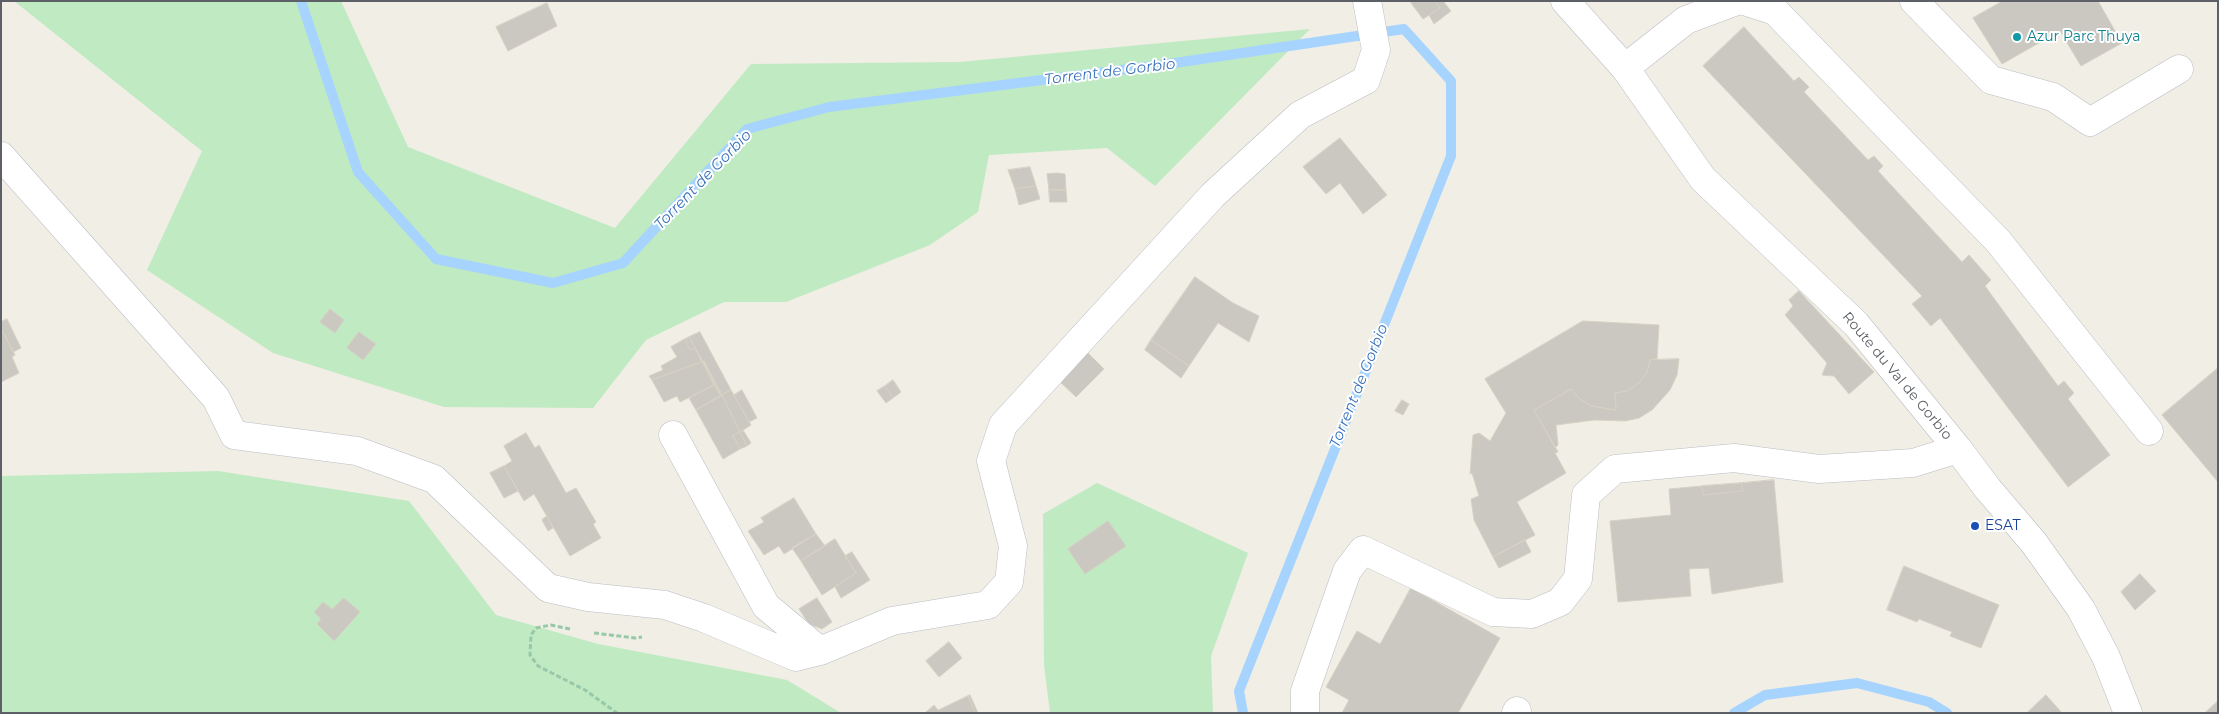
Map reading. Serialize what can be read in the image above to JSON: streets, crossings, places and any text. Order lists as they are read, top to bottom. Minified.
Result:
{"streets":{"street":["Route du Val de Gorbio"]},"water":["Torrent de Gorbio"],"places":["Azur Parc Thuya","ESAT"]}
